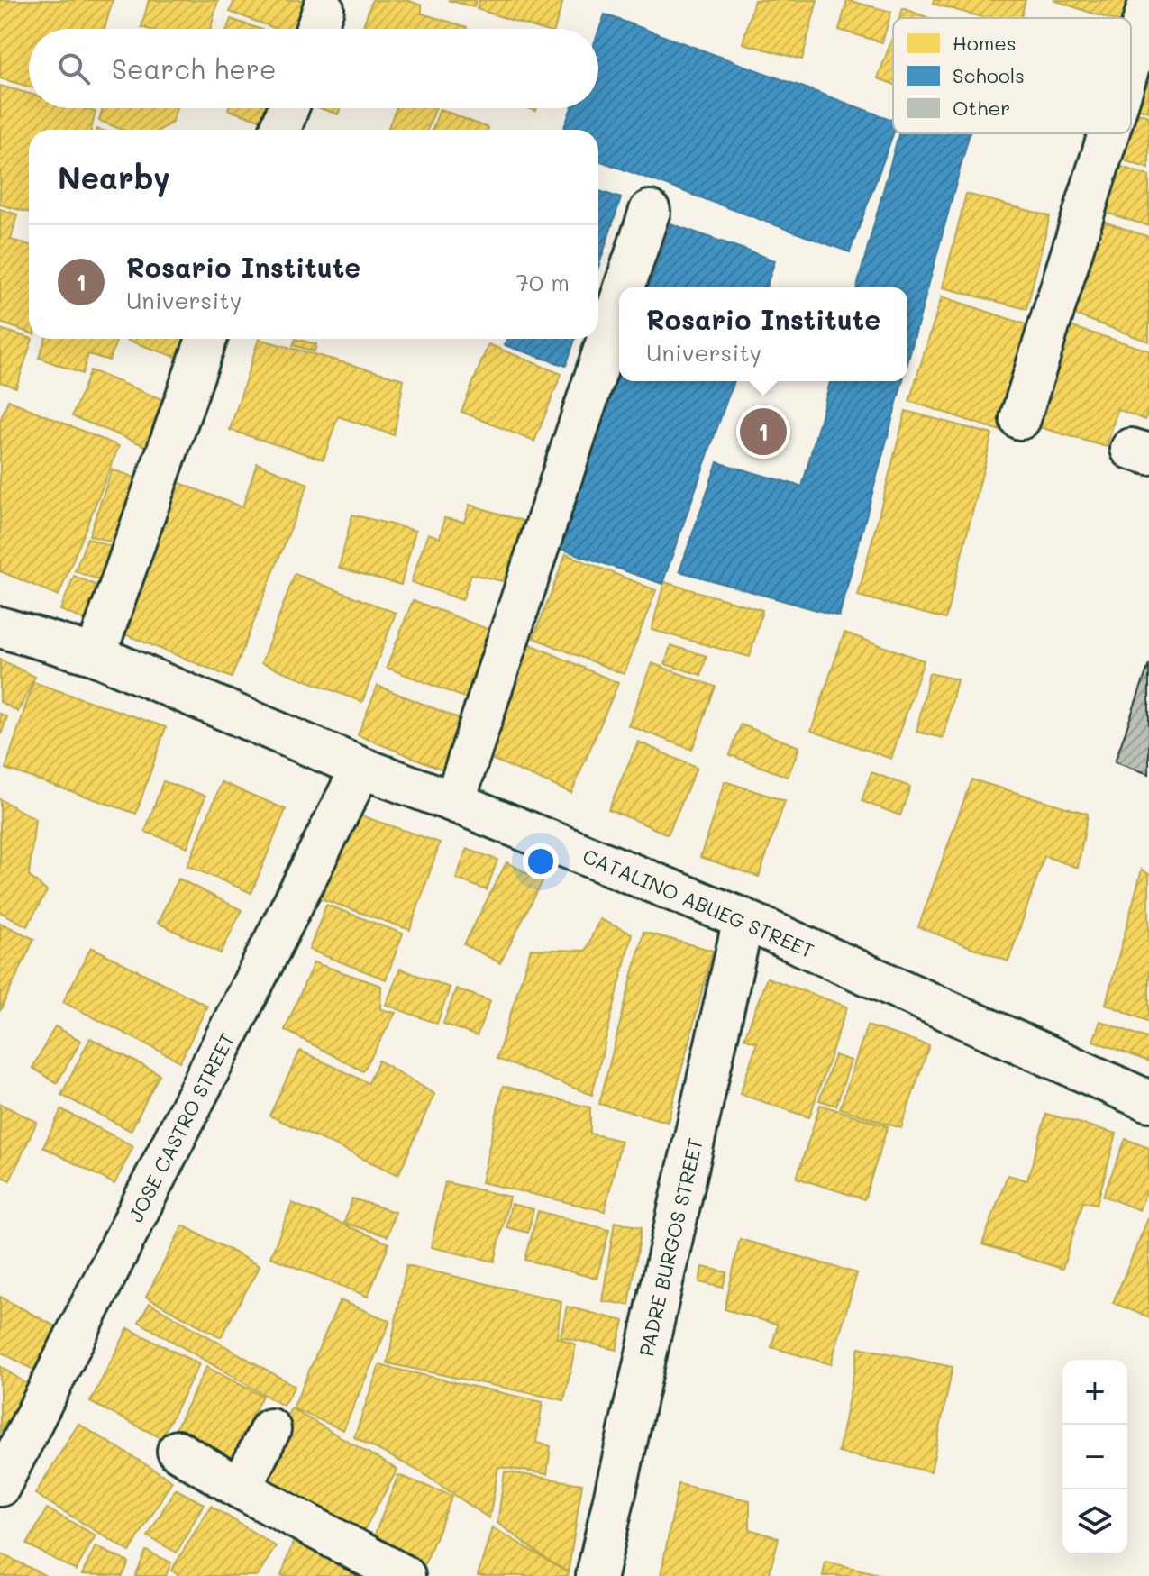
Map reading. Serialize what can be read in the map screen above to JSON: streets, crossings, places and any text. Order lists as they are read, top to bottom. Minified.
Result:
{"streets":{"street":["CATALINO ABUEG STREET","JOSE CASTRO STREET","PADRE BURGOS STREET"]},"crossings":[["CATALINO ABUEG STREET","JOSE CASTRO STREET"],["CATALINO ABUEG STREET","PADRE BURGOS STREET"]],"legend":["Homes","Schools","Other"],"page":{"search":"Search here","heading":"Nearby","list":[{"mark":"1","name":"Rosario Institute","note":"University","value":"70 m"}],"popup":["Rosario Institute","University"],"pins":"1","map_buttons":["+","−"]}}
